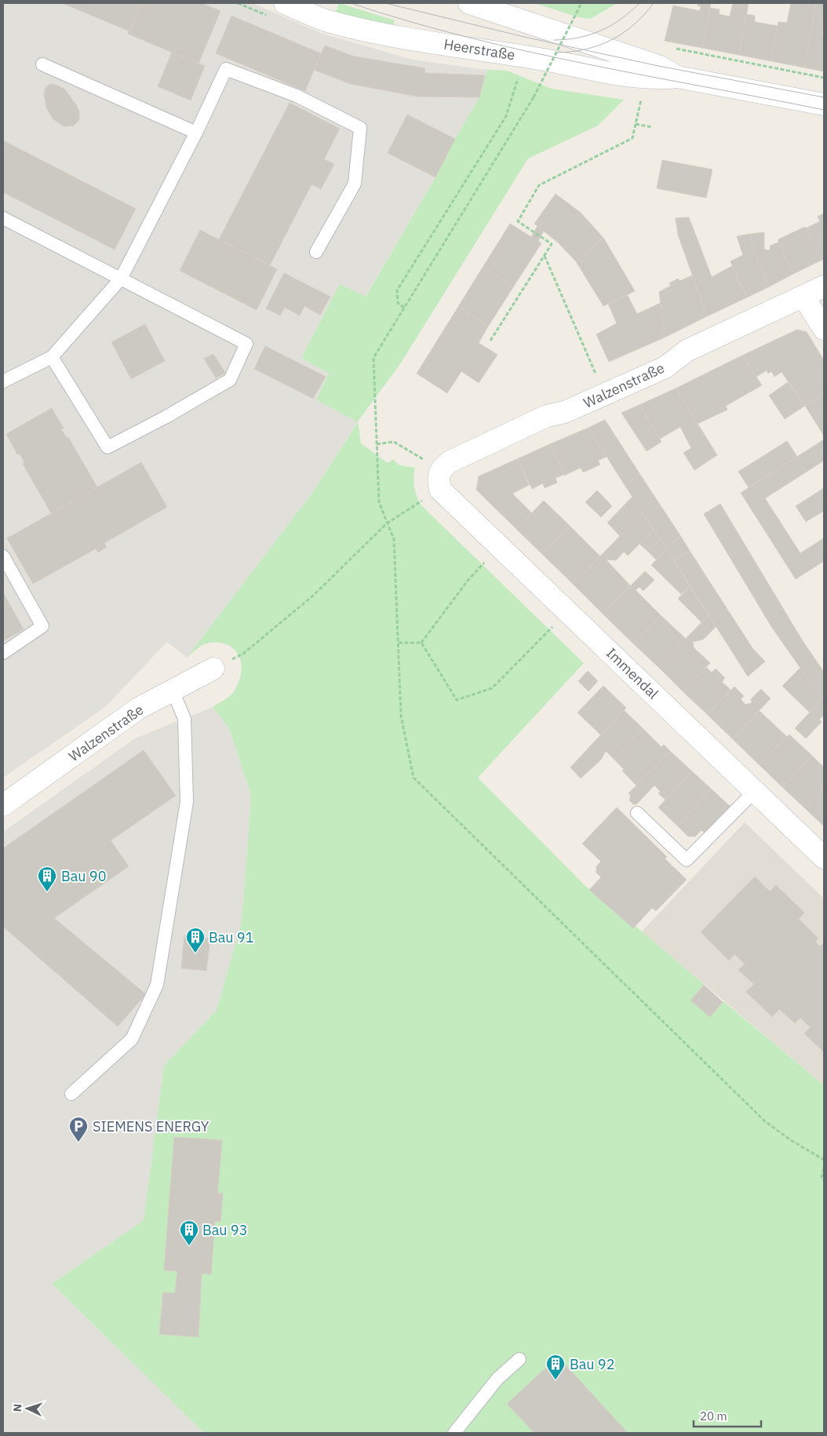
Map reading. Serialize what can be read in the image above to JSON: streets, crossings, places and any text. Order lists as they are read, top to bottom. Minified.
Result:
{"streets":{"street":["Heerstraße","Walzenstraße","Immendal"]},"crossings":[["Walzenstraße","Immendal"]],"places":{"building":["Bau 90","Bau 91","Bau 93","Bau 92"],"parking":["SIEMENS ENERGY"]},"scale_bar":"20 m","north":"left"}
